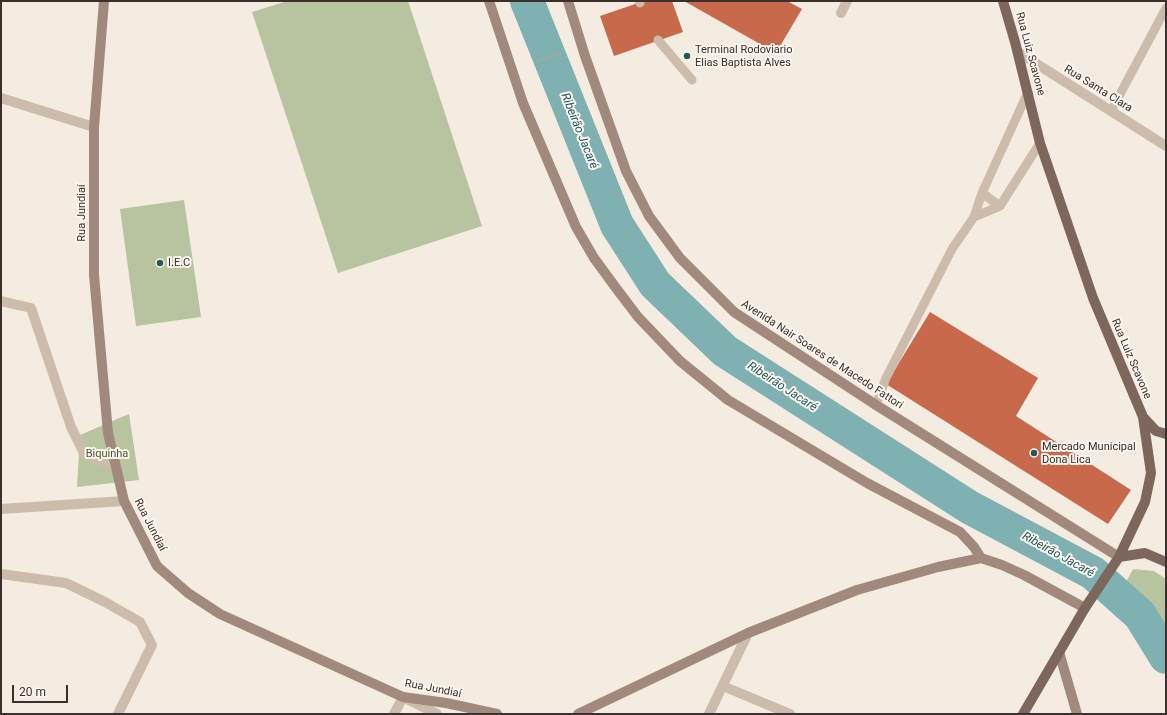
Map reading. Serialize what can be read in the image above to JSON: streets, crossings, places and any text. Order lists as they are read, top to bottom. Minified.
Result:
{"streets":{"main road":["Rua Luiz Scavone","Rua Jundiaí","Avenida Nair Soares de Macedo Fattori"],"street":["Rua Santa Clara"]},"crossings":[["Rua Luiz Scavone","Rua Santa Clara"],["Rua Luiz Scavone","Avenida Nair Soares de Macedo Fattori"]],"water":["Ribeirão Jacaré"],"parks":["Biquinha"],"places":["Terminal Rodoviario Elias Baptista Alves","I.E.C","Mercado Municipal Dona Lica"],"scale_bar":"20 m"}
